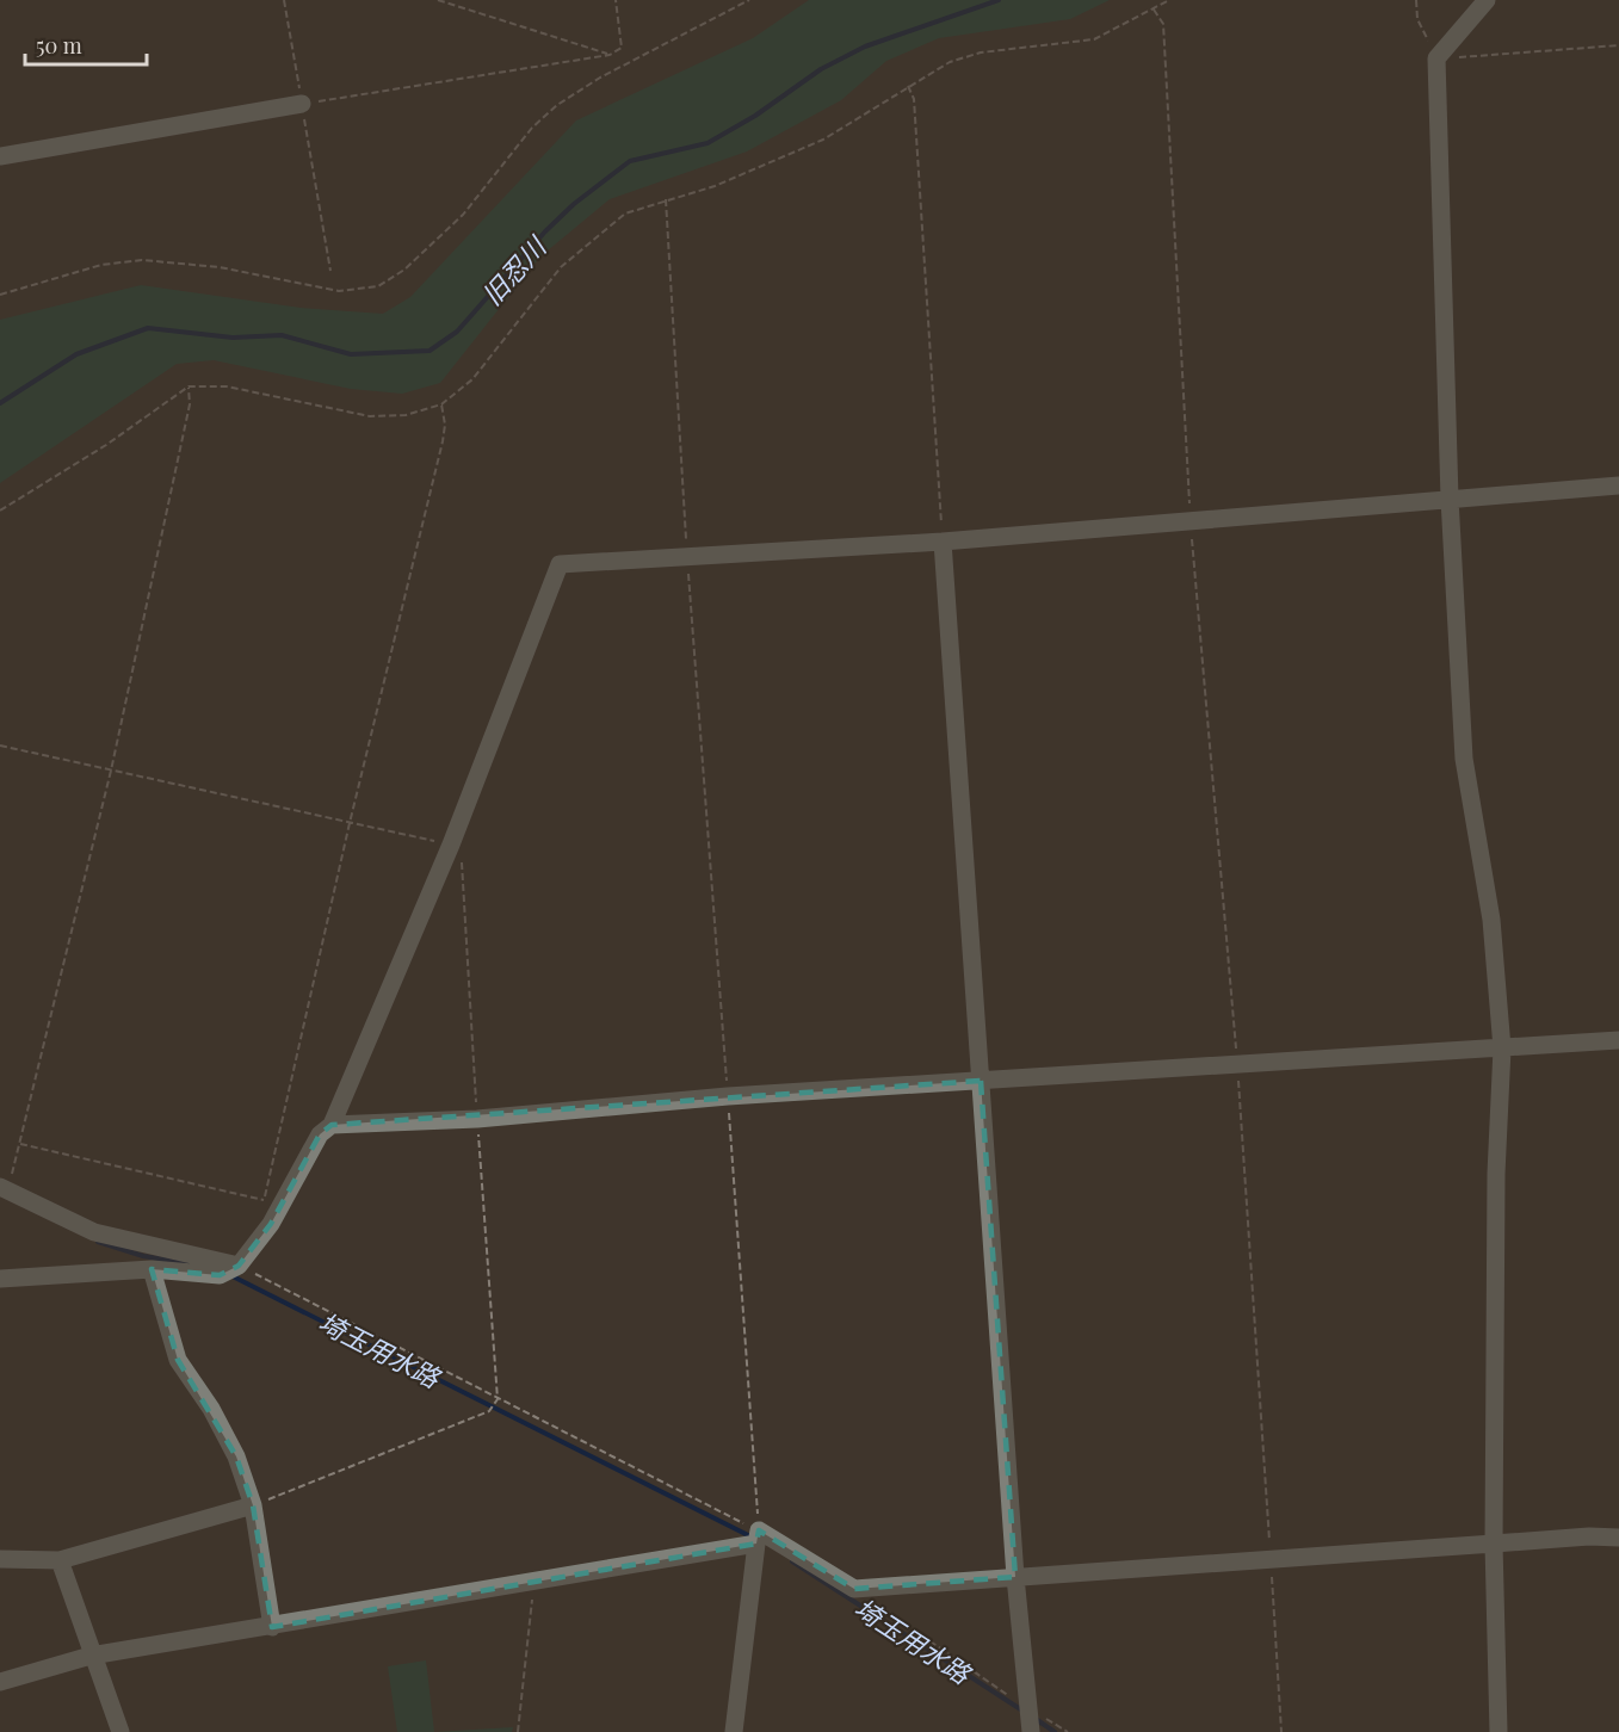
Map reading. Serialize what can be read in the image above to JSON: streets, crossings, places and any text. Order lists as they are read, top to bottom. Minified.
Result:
{"water":["旧忍川","埼玉用水路"],"scale_bar":"50 m"}
